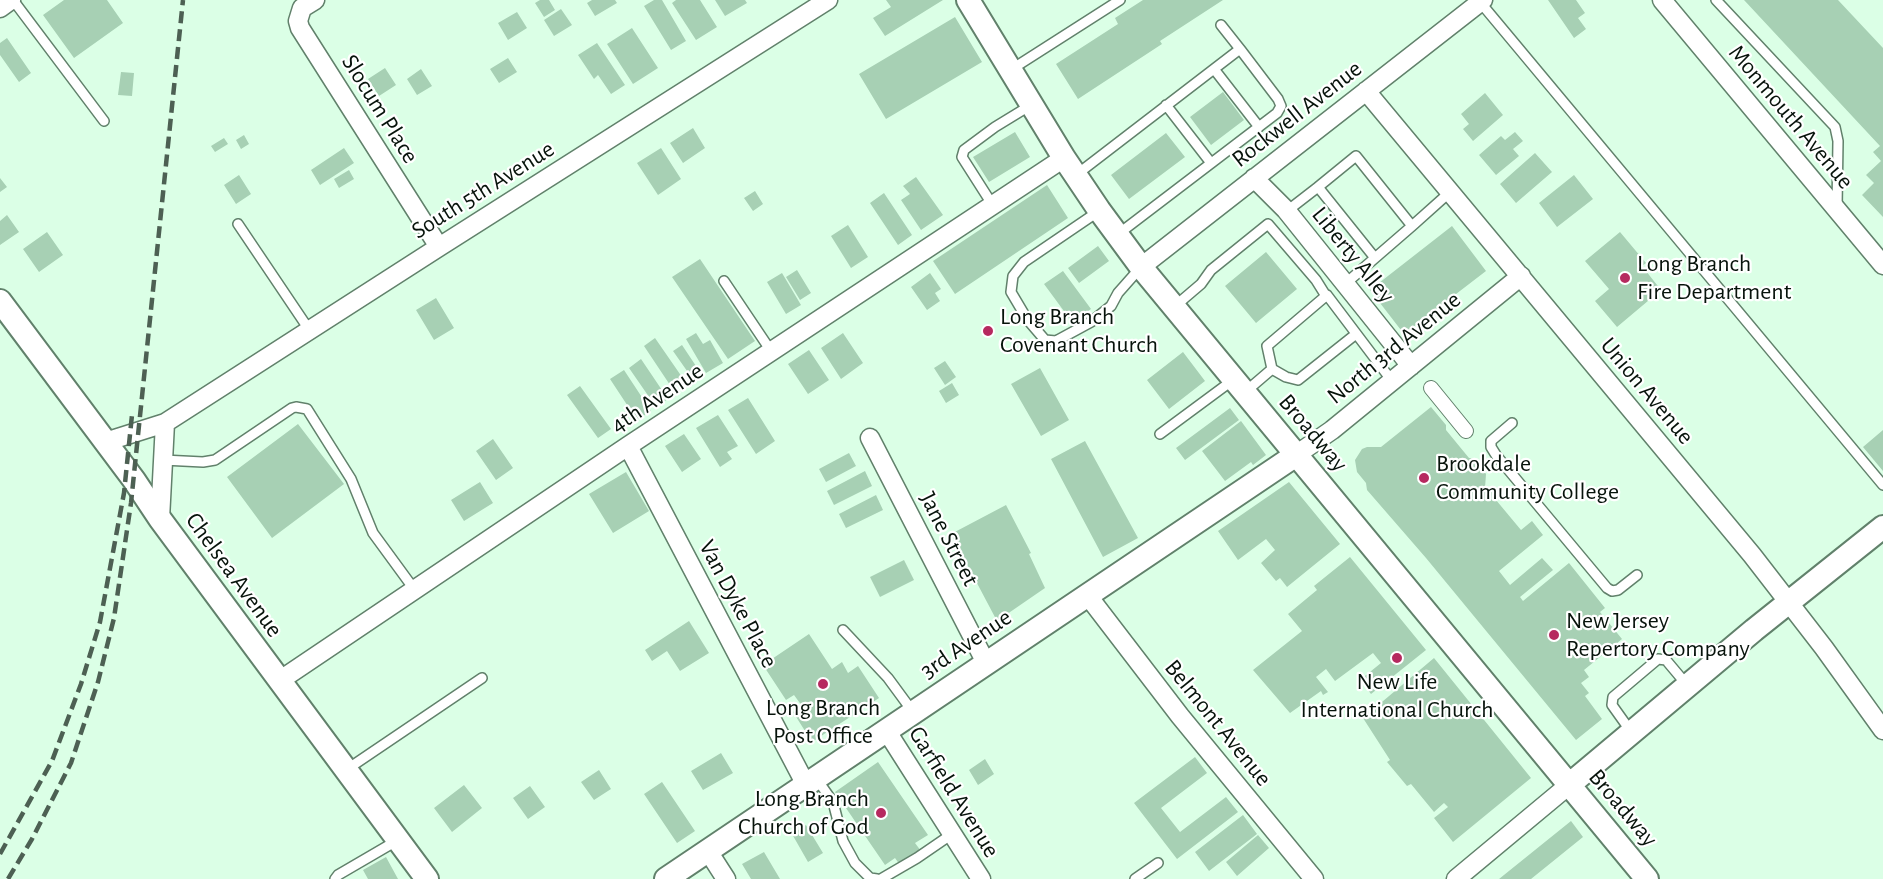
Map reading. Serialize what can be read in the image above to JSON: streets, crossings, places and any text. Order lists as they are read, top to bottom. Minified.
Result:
{"streets":{"street":["Slocum Place","Rockwell Avenue","Monmouth Avenue","South 5th Avenue","Liberty Alley","North 3rd Avenue","Union Avenue","4th Avenue","Broadway","Jane Street","Chelsea Avenue","Van Dyke Place","3rd Avenue","Belmont Avenue","Garfield Avenue"]},"crossings":[["Slocum Place","South 5th Avenue"],["Rockwell Avenue","Liberty Alley"],["Rockwell Avenue","Union Avenue"],["Rockwell Avenue","Broadway"],["South 5th Avenue","Chelsea Avenue"],["Liberty Alley","North 3rd Avenue"],["North 3rd Avenue","Union Avenue"],["North 3rd Avenue","Broadway"],["North 3rd Avenue","3rd Avenue"],["4th Avenue","Broadway"],["4th Avenue","Chelsea Avenue"],["4th Avenue","Van Dyke Place"],["Broadway","3rd Avenue"],["Jane Street","3rd Avenue"],["Van Dyke Place","3rd Avenue"],["3rd Avenue","Belmont Avenue"],["3rd Avenue","Garfield Avenue"]],"places":["Long Branch Fire Department","Long Branch Covenant Church","Brookdale Community College","New Jersey Repertory Company","New Life International Church","Long Branch Post Office","Long Branch Church of God"]}
